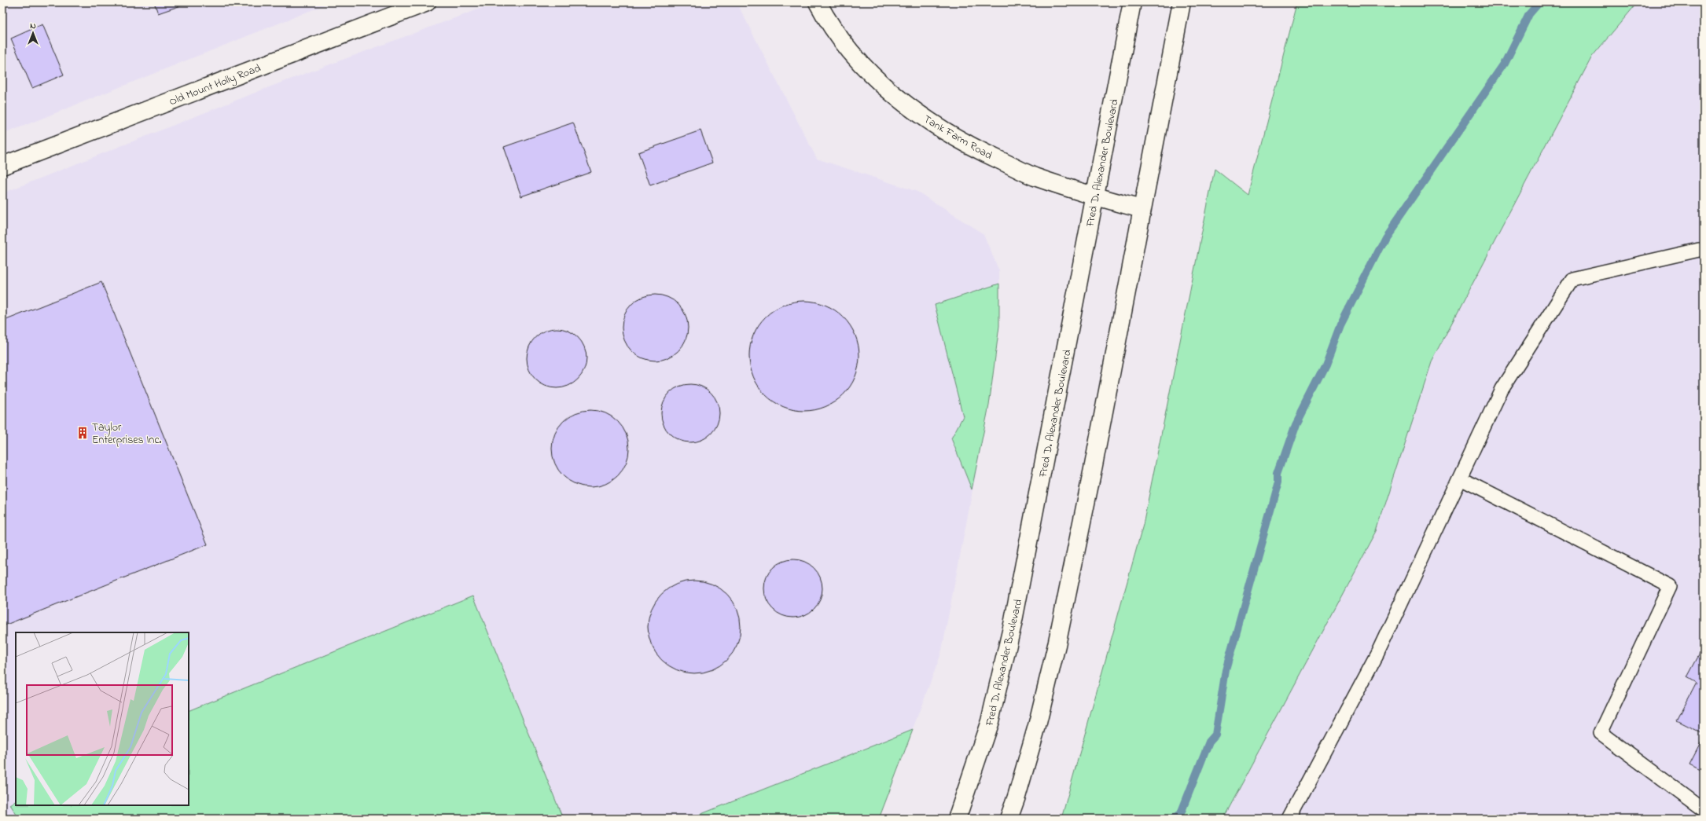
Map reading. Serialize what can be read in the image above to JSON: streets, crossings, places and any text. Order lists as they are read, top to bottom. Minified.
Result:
{"streets":{"main road":["Old Mount Holly Road","Tank Farm Road","Fred D. Alexander Boulevard"]},"crossings":[["Tank Farm Road","Fred D. Alexander Boulevard"]],"places":{"building":["Taylor Enterprises Inc."]},"north":"top"}
